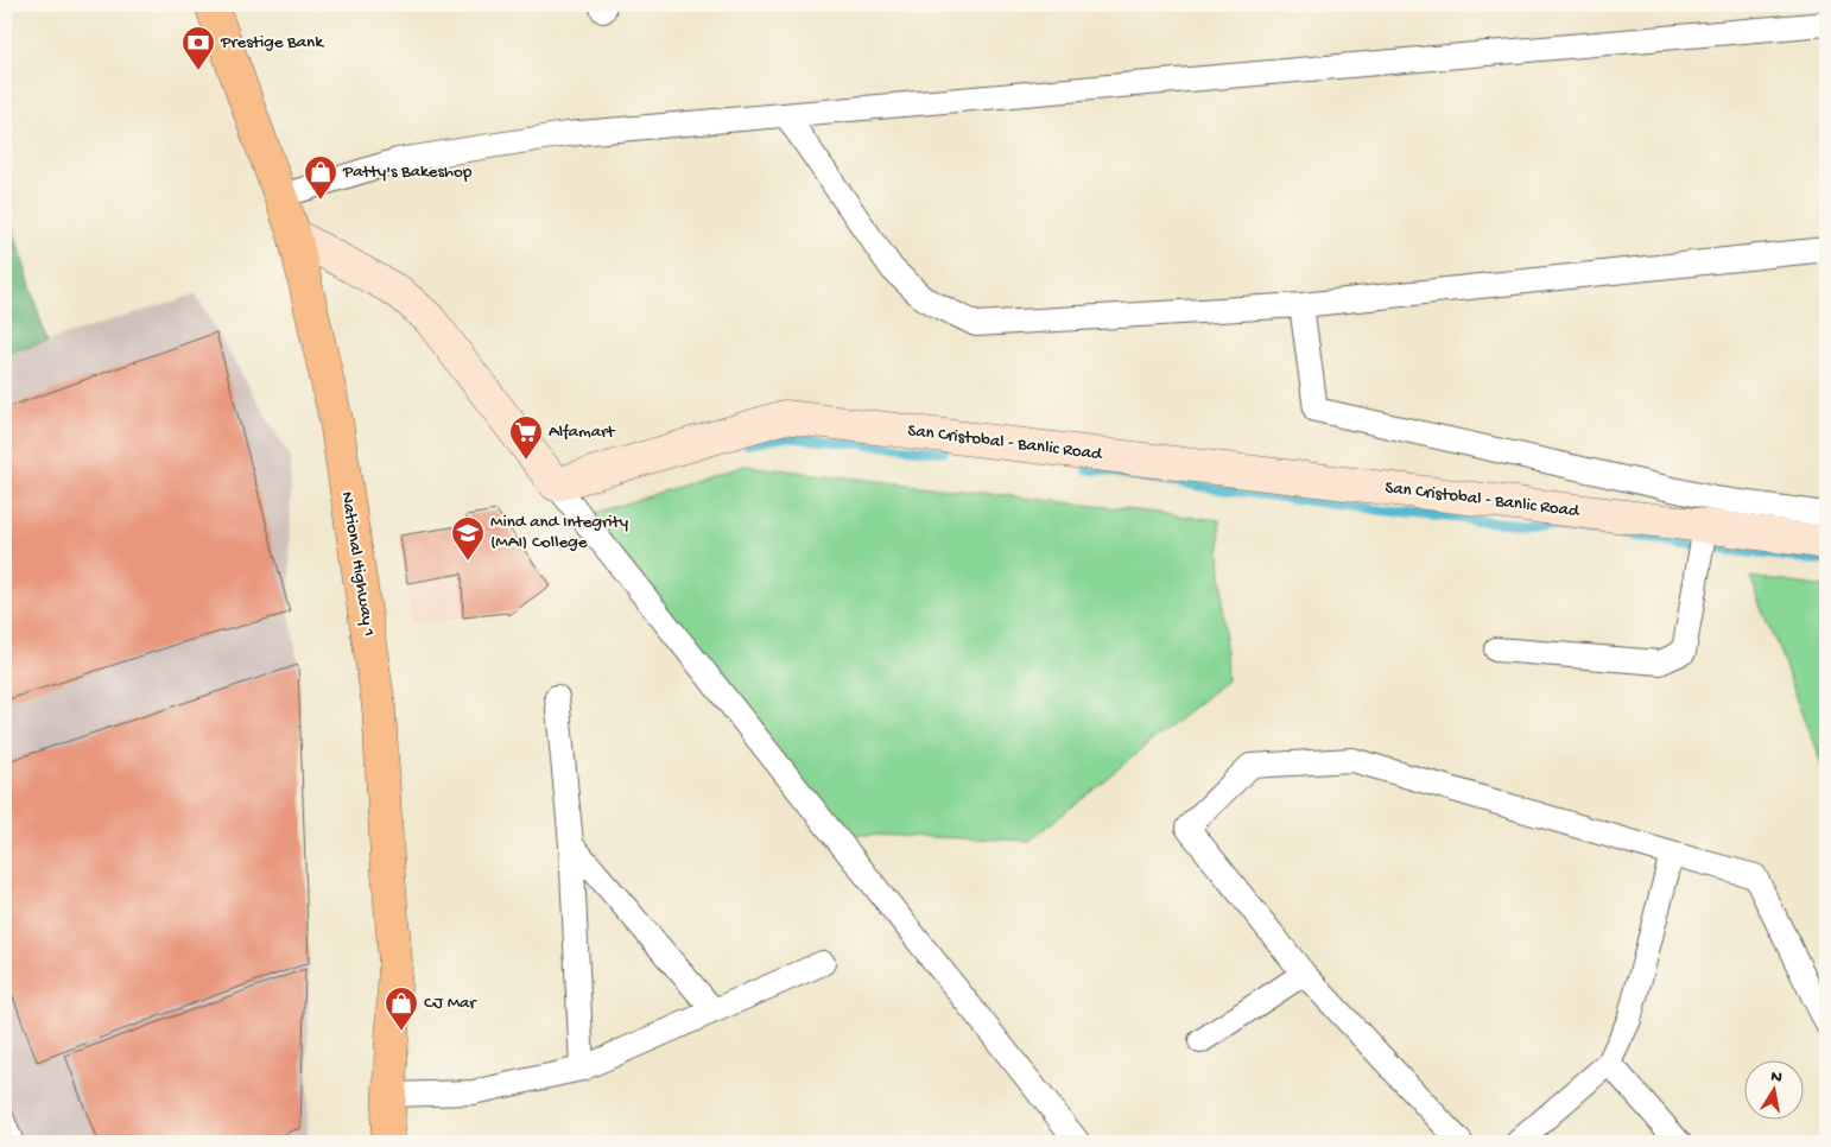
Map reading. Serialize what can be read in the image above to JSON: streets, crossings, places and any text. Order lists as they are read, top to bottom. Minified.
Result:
{"streets":{"highway":["National Highway 1"],"street":["San Cristobal - Banlic Road"]},"places":{"bank":["Prestige Bank"],"shop":["Patty's Bakeshop","CJ Mar"],"supermarket":["Alfamart"],"school or university":["Mind and Integrity (MAI) College"]},"north":"top"}
